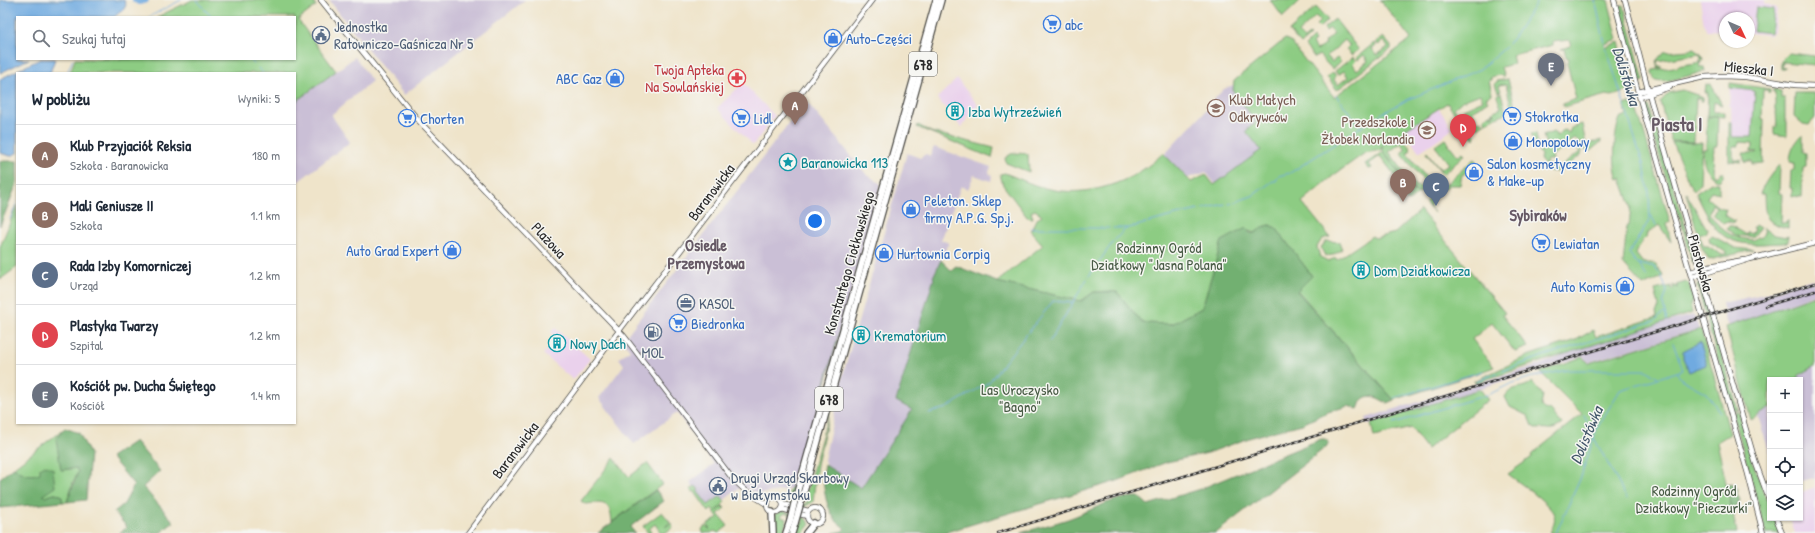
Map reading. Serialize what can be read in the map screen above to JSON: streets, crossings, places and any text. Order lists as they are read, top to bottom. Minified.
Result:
{"streets":{"highway":["678","Konstantego Ciołkowskiego"],"street":["Mieszka I","Baranowicka","Plażowa","Piastowska"]},"crossings":[["Mieszka I","Piastowska"],["Baranowicka","Plażowa"]],"districts":["Piasta I","Sybiraków","Osiedle Przemysłowa"],"water":["Dolistówka"],"parks":["Rodzinny Ogród Działkowy \"Jasna Polana\"","Las Uroczysko \"Bagno\"","Rodzinny Ogród Działkowy \"Pieczurki\""],"places":{"supermarket":["abc","Stokrotka","Chorten","Lidl","Lewiatan","Biedronka"],"public building":["Jednostka Ratowniczo-Gaśnicza Nr 5","Drugi Urząd Skarbowy w Białymstoku"],"shop":["Auto-Części","ABC Gaz","Monopolowy","Salon kosmetyczny & Make-up","Peleton. Sklep firmy A.P.G. Sp.j.","Auto Grad Expert","Hurtownia Corpig","Auto Komis"],"pharmacy":["Twoja Apteka Na Sowlańskiej"],"school or university":["Klub Małych Odkrywców","Przedszkole i Żłobek Norlandia"],"building":["Izba Wytrzeźwień","Dom Działkowicza","Krematorium","Nowy Dach"],"place":["Baranowicka 113"],"office":["KASOL"],"fuel station":["MOL"]},"north":"bottom right","page":{"search":"Szukaj tutaj","pins":["E","A","D","B","C"],"heading":["W pobliżu","Wyniki: 5"],"list":[{"mark":"A","name":"Klub Przyjaciół Reksia","note":"Szkoła · Baranowicka","value":"180 m"},{"mark":"B","name":"Mali Geniusze II","note":"Szkoła","value":"1.1 km"},{"mark":"C","name":"Rada Izby Komorniczej","note":"Urząd","value":"1.2 km"},{"mark":"D","name":"Plastyka Twarzy","note":"Szpital","value":"1.2 km"},{"mark":"E","name":"Kościół pw. Ducha Świętego","note":"Kościół","value":"1.4 km"}],"map_buttons":["+","−"]}}
